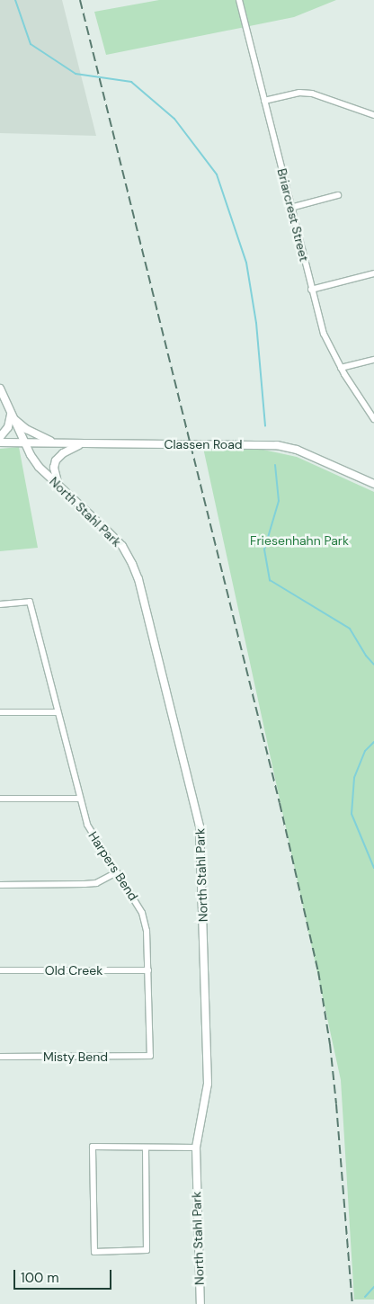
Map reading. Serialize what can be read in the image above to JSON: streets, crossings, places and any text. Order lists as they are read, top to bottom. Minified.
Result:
{"streets":{"street":["Briarcrest Street","Classen Road","North Stahl Park","Harpers Bend","Old Creek","Misty Bend"]},"crossings":[["Classen Road","North Stahl Park"],["Harpers Bend","Old Creek"],["Harpers Bend","Misty Bend"]],"parks":["Friesenhahn Park"],"scale_bar":"100 m"}
